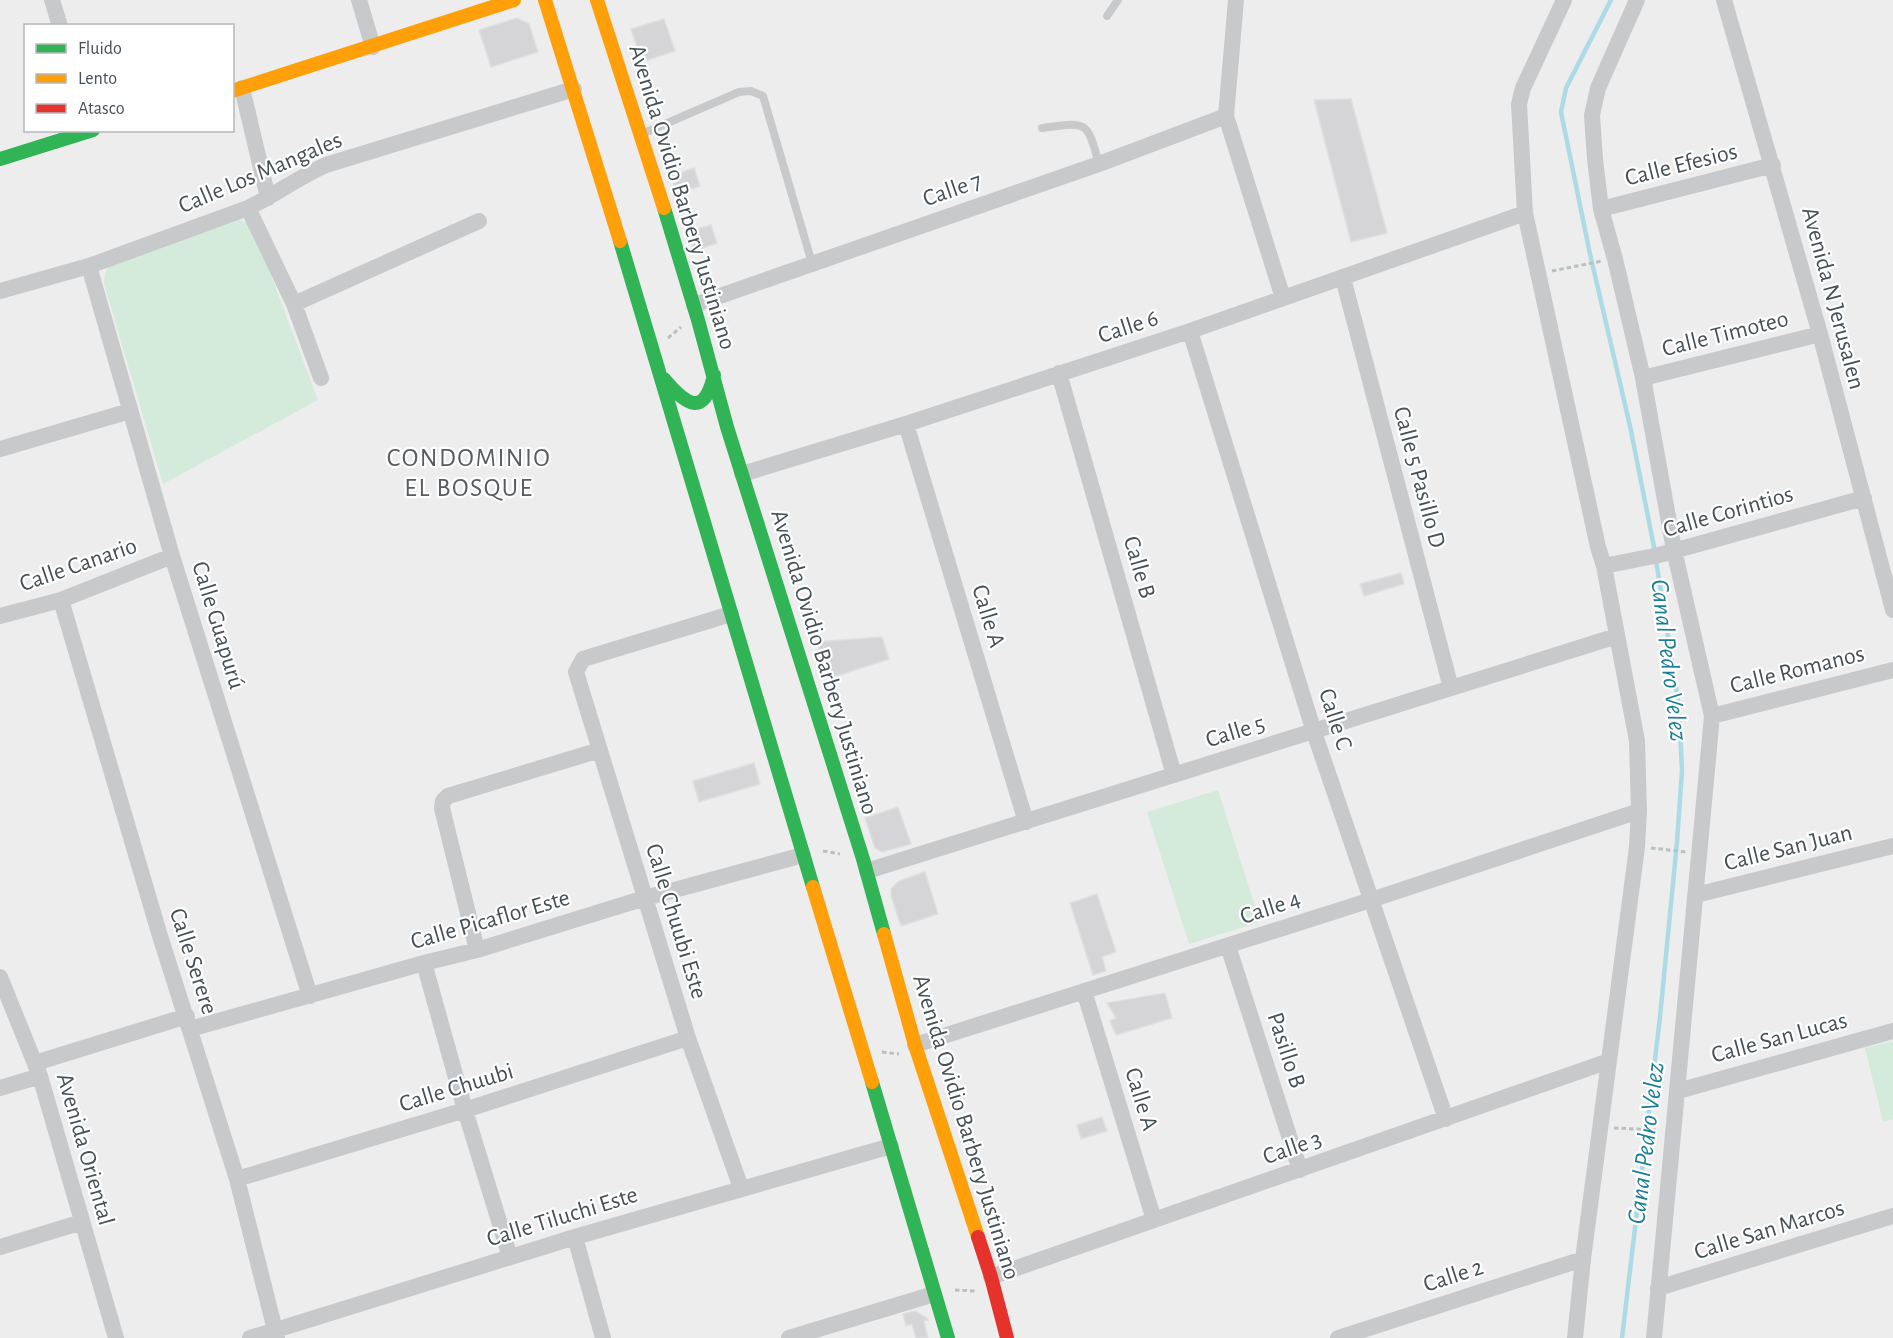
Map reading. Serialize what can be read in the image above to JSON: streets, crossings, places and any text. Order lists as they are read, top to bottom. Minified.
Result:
{"streets":{"main road":["Avenida Ovidio Barbery Justiniano"],"street":["Calle Efesios","Calle Los Mangales","Calle 7","Avenida N Jerusalen","Calle 6","Calle Timoteo","Calle 5 Pasillo D","Calle Corintios","Calle Canario","Calle B","Calle A","Calle Guapurú","Calle Romanos","Calle C","Calle 5","Calle San Juan","Calle 4","Calle Picaflor Este","Calle Chuubi Este","Calle Serere","Calle San Lucas","Pasillo B","Calle Chuubi","Calle 3","Avenida Oriental","Calle Tiluchi Este","Calle San Marcos","Calle 2"]},"crossings":[["Calle Efesios","Avenida N Jerusalen"],["Calle Los Mangales","Calle Guapurú"],["Calle 7","Avenida Ovidio Barbery Justiniano"],["Avenida Ovidio Barbery Justiniano","Calle 6"],["Avenida Ovidio Barbery Justiniano","Calle 5"],["Avenida Ovidio Barbery Justiniano","Calle 4"],["Avenida Ovidio Barbery Justiniano","Calle 3"],["Avenida N Jerusalen","Calle Timoteo"],["Avenida N Jerusalen","Calle Corintios"],["Calle 6","Calle 5 Pasillo D"],["Calle 6","Calle B"],["Calle 6","Calle A"],["Calle 6","Calle C"],["Calle 5 Pasillo D","Calle 5"],["Calle Canario","Calle Guapurú"],["Calle Canario","Calle Serere"],["Calle B","Calle 5"],["Calle A","Calle 5"],["Calle A","Calle 4"],["Calle A","Calle 3"],["Calle Guapurú","Calle Picaflor Este"],["Calle C","Calle 5"],["Calle C","Calle 4"],["Calle C","Calle 3"],["Calle 4","Pasillo B"],["Calle Picaflor Este","Calle Chuubi Este"],["Calle Picaflor Este","Calle Serere"],["Calle Picaflor Este","Avenida Oriental"],["Calle Chuubi Este","Calle Chuubi"],["Calle Chuubi Este","Calle Tiluchi Este"],["Calle Serere","Calle Chuubi"],["Calle Serere","Calle Tiluchi Este"],["Pasillo B","Calle 3"]],"districts":["CONDOMINIO EL BOSQUE"],"water":["Canal Pedro Velez"],"legend":["Fluido","Lento","Atasco"]}
